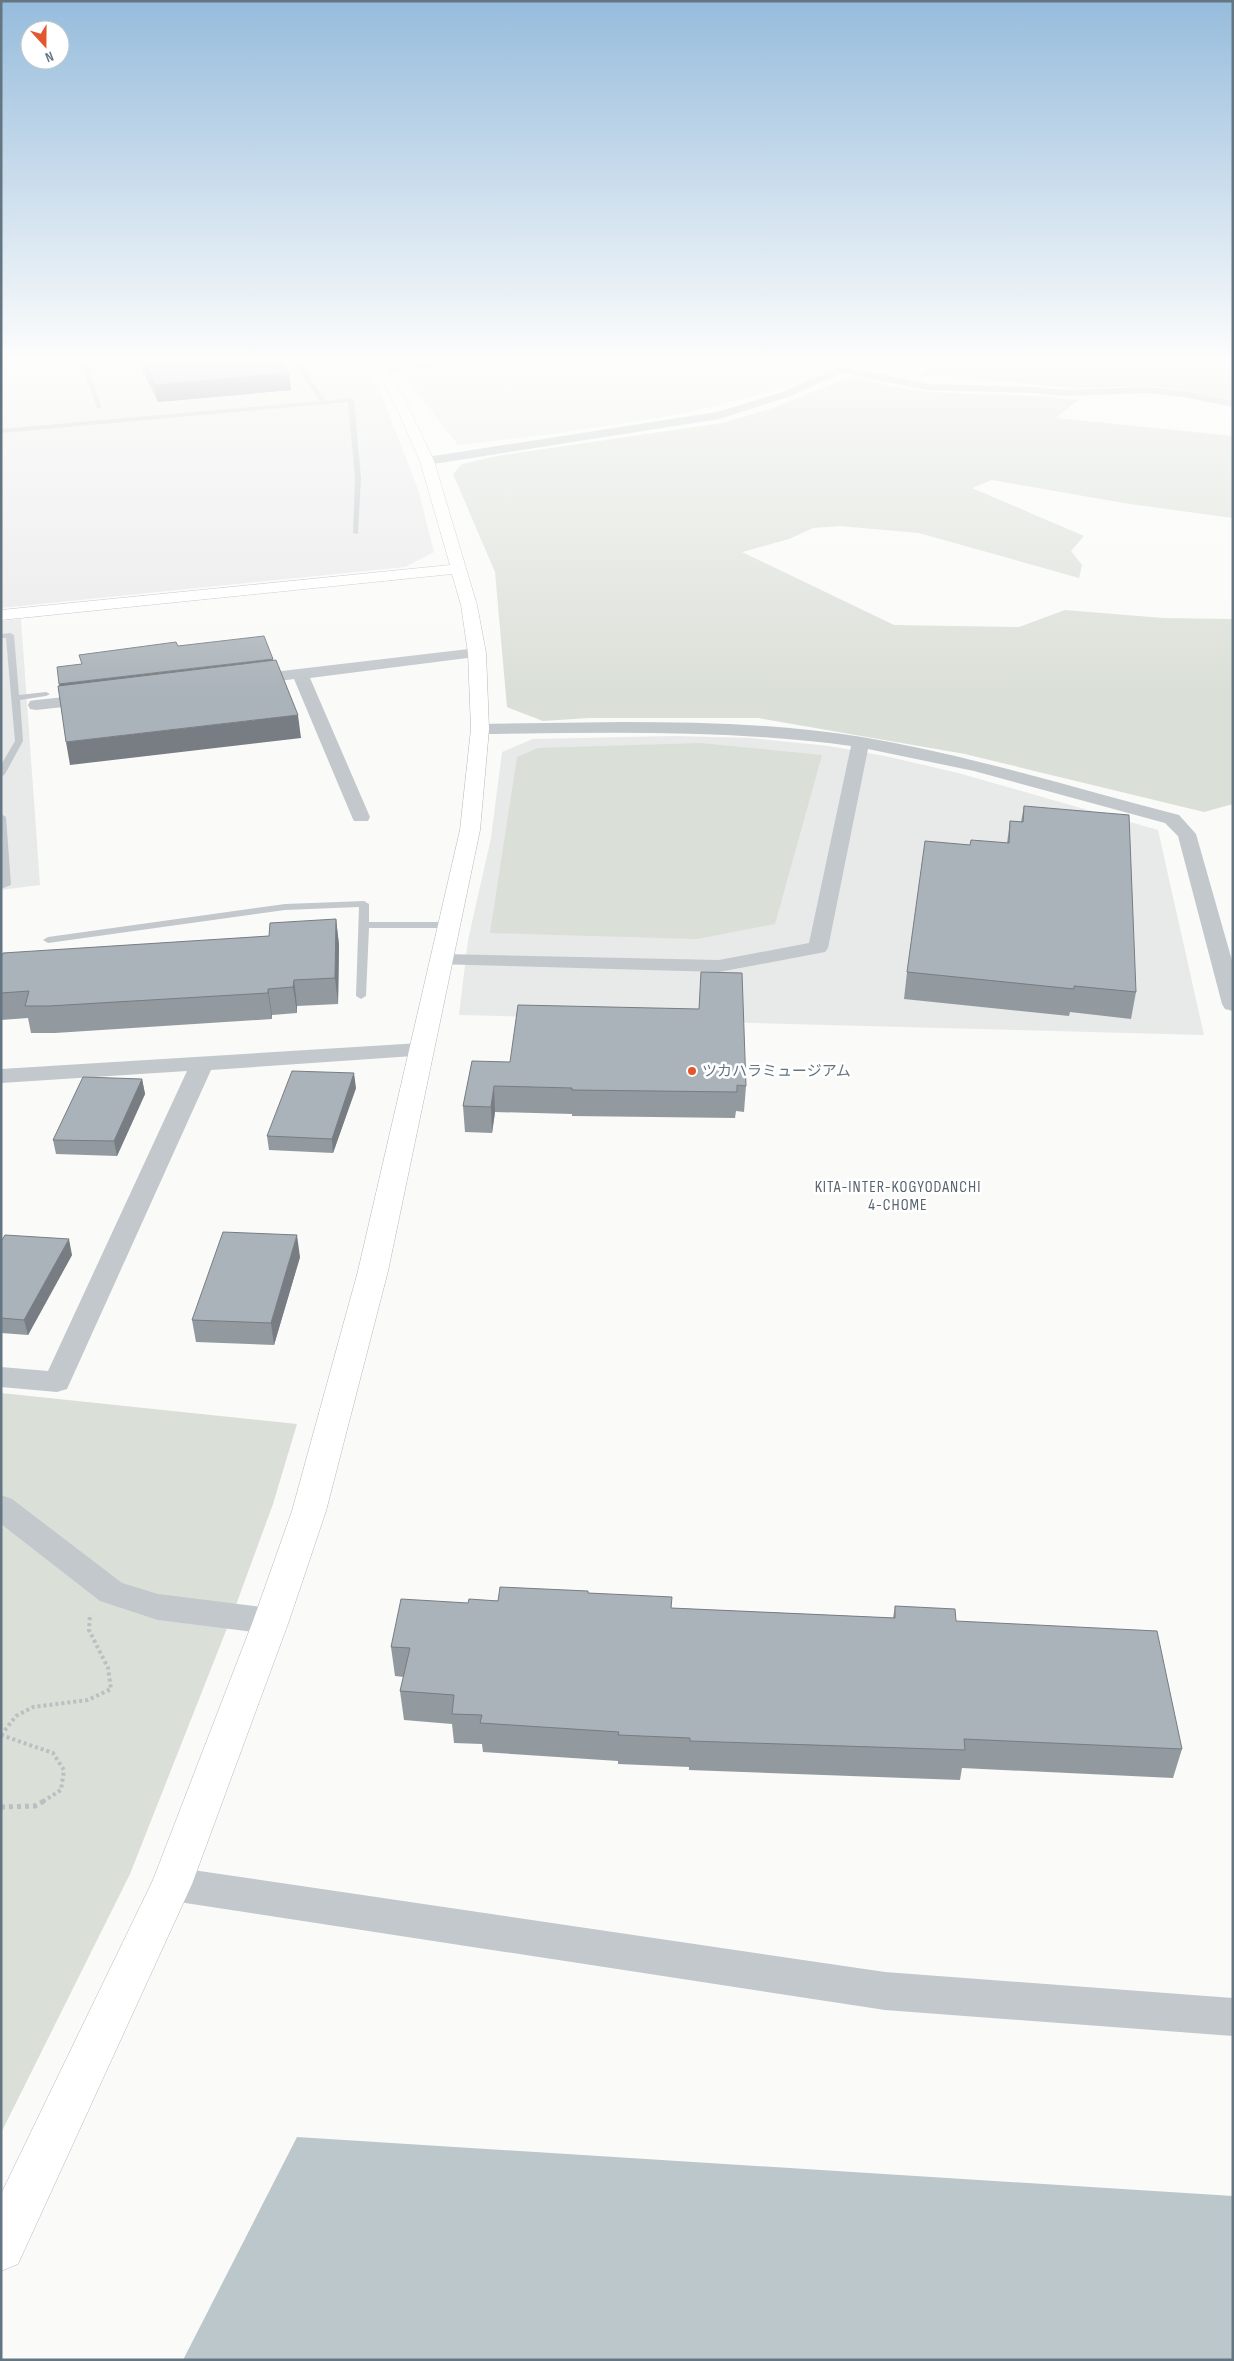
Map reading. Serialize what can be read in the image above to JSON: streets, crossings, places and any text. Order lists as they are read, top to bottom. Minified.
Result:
{"districts":["KITA-INTER-KOGYODANCHI 4-CHOME"],"places":["ツカハラミュージアム"],"north":"bottom"}
